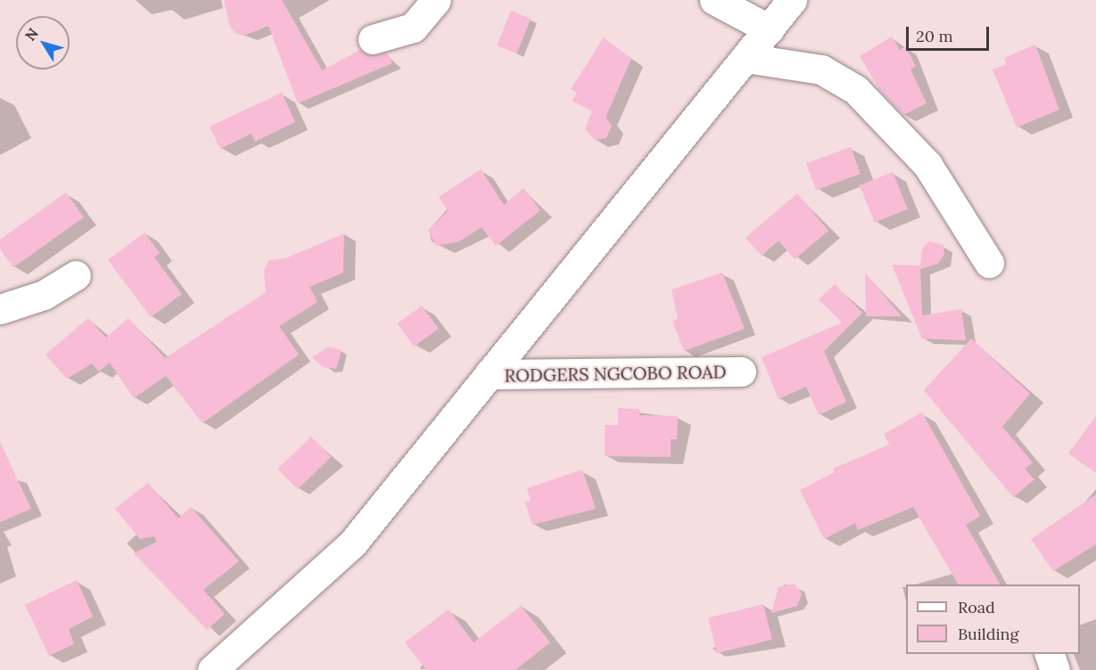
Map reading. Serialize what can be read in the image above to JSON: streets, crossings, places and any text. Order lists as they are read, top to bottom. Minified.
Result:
{"streets":{"street":["RODGERS NGCOBO ROAD"]},"legend":["Road","Building"],"scale_bar":"20 m","north":"top left"}
